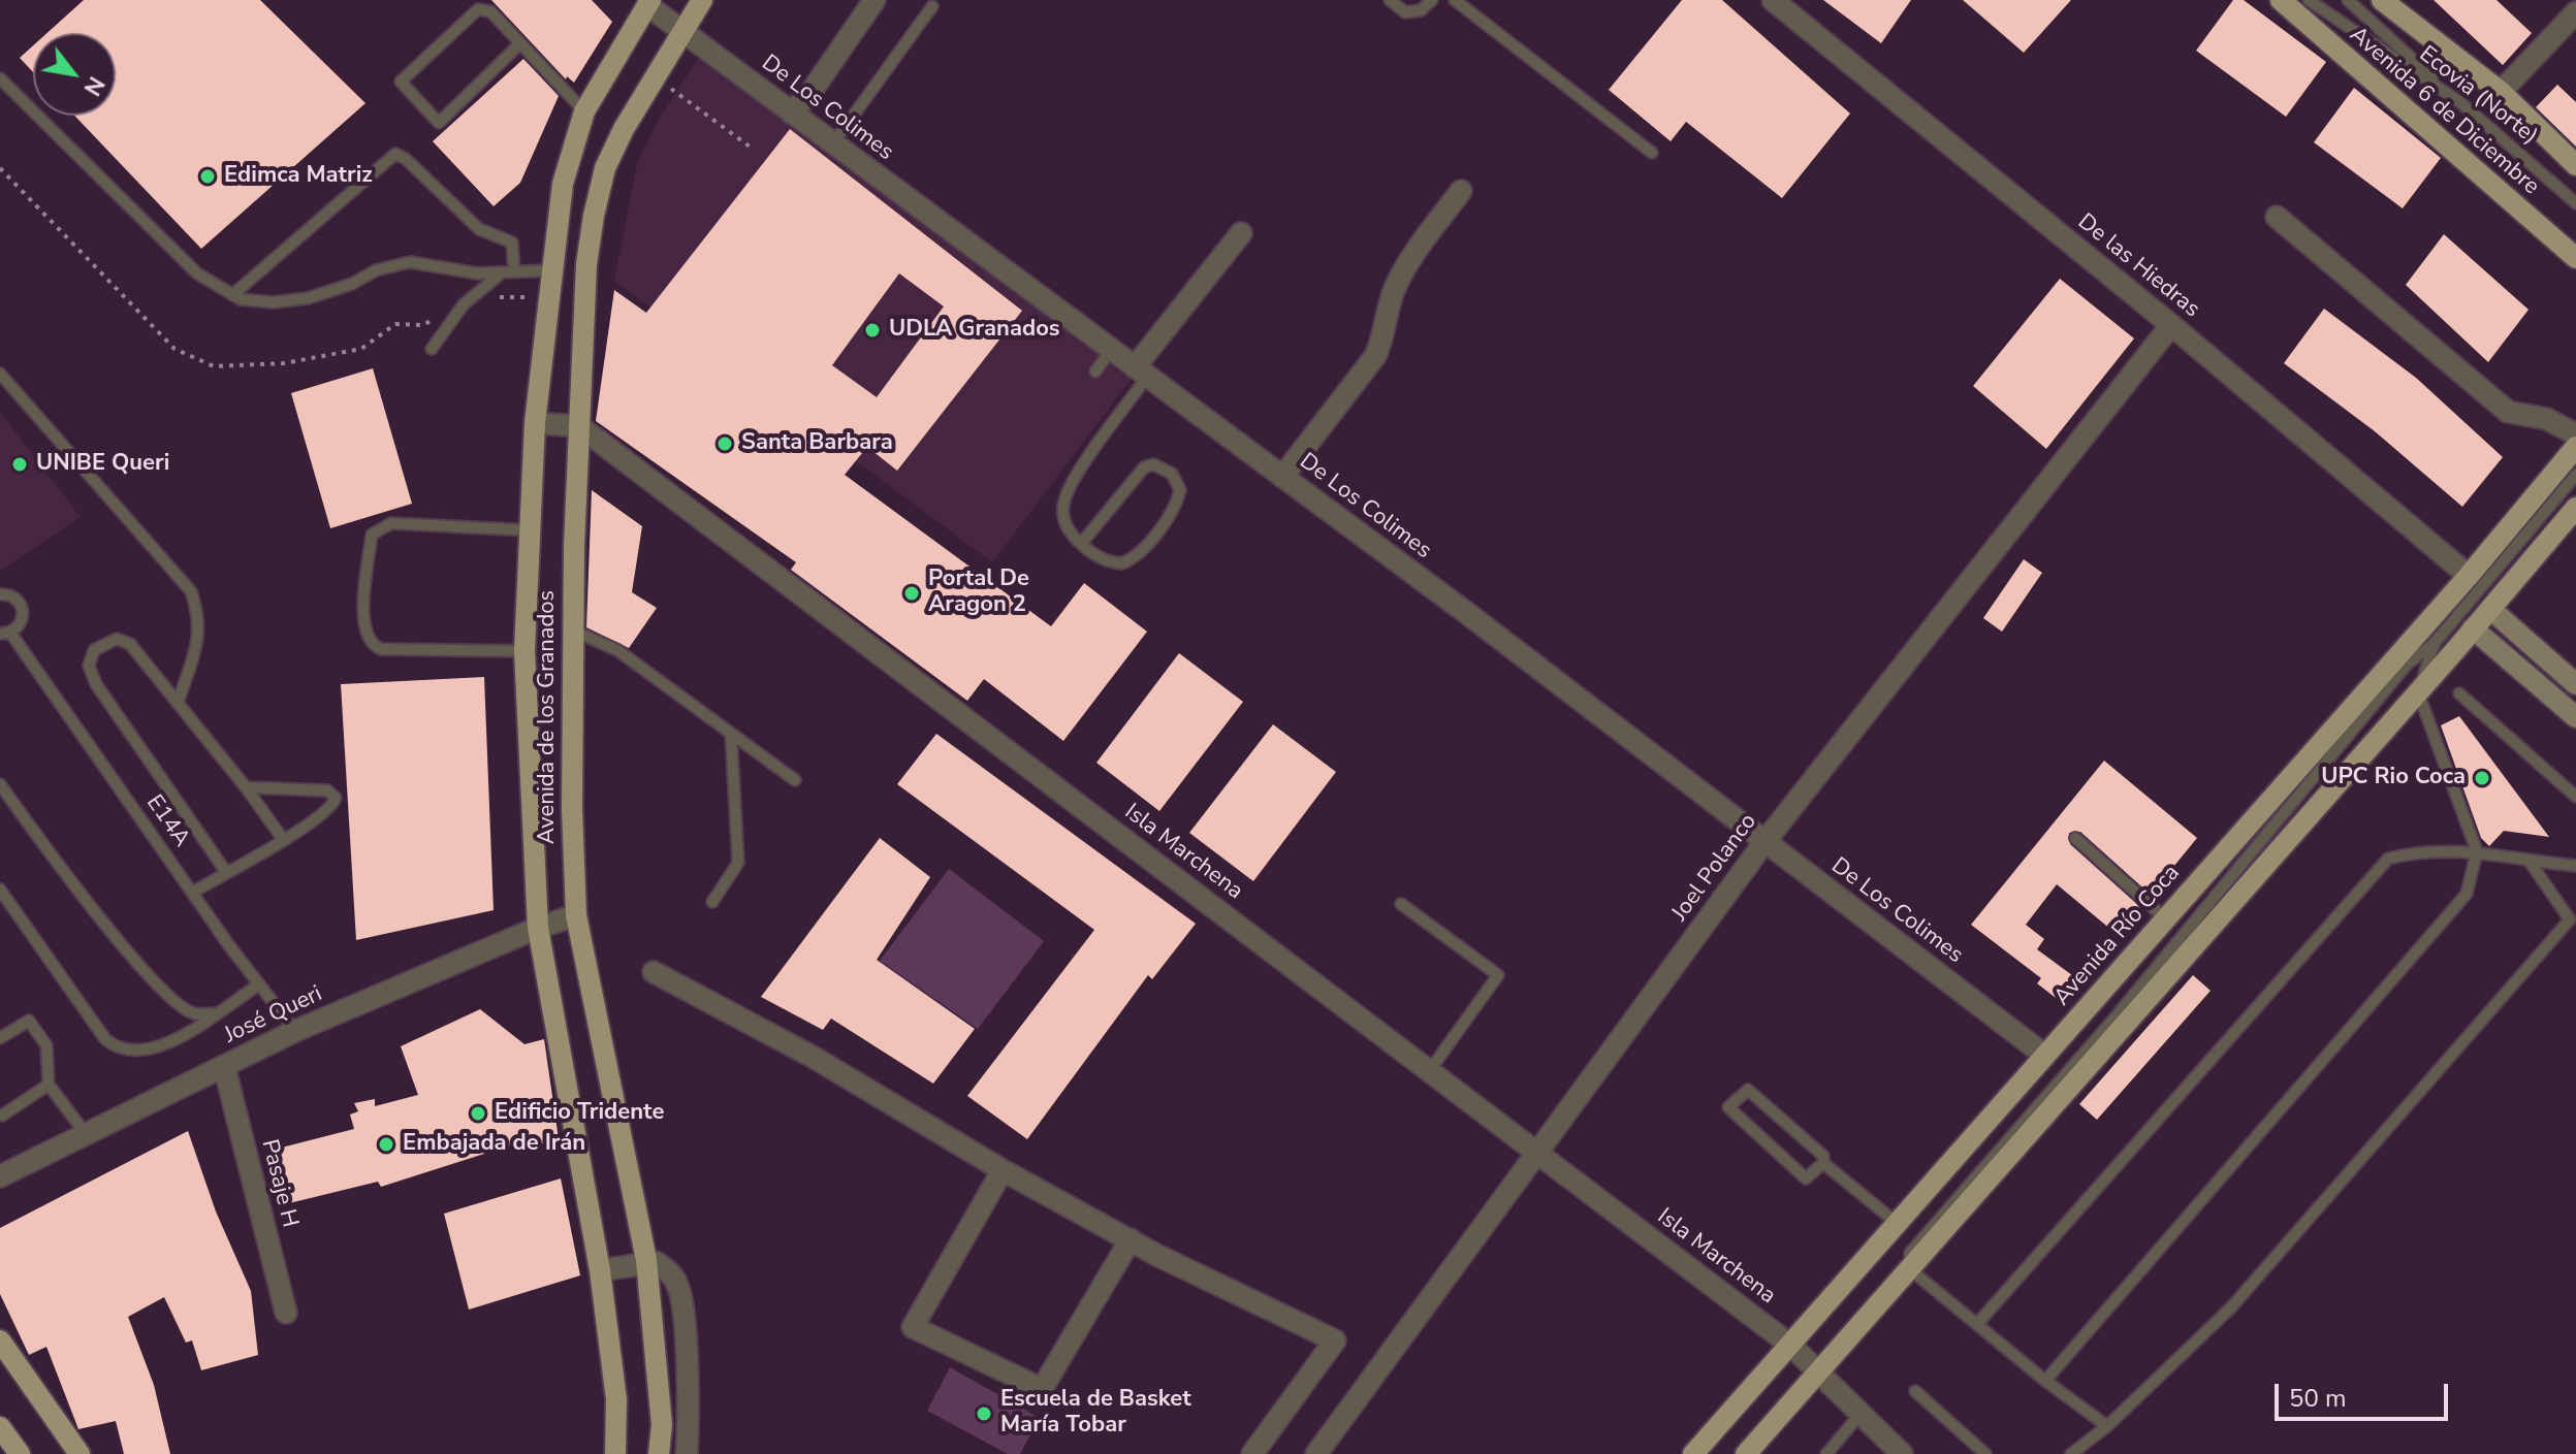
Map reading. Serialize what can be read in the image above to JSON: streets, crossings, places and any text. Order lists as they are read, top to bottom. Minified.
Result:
{"streets":{"main road":["Avenida 6 de Diciembre","Avenida de los Granados","Avenida Río Coca"],"street":["De Los Colimes","De las Hiedras","Isla Marchena","Joel Polanco","José Queri","Pasaje H"],"lane":["Ecovia (Norte)","E14A"]},"crossings":[["De Los Colimes","Avenida de los Granados"],["De Los Colimes","Joel Polanco"],["De Los Colimes","Avenida Río Coca"],["De las Hiedras","Joel Polanco"],["De las Hiedras","Avenida Río Coca"],["Avenida de los Granados","Isla Marchena"],["Avenida de los Granados","José Queri"],["E14A","José Queri"],["Isla Marchena","Joel Polanco"],["Isla Marchena","Avenida Río Coca"],["José Queri","Pasaje H"]],"places":["Edimca Matriz","UDLA Granados","Santa Barbara","UNIBE Queri","Portal De Aragon 2","UPC Rio Coca","Edificio Tridente","Embajada de Irán","Escuela de Basket María Tobar"],"scale_bar":"50 m","north":"bottom right"}
